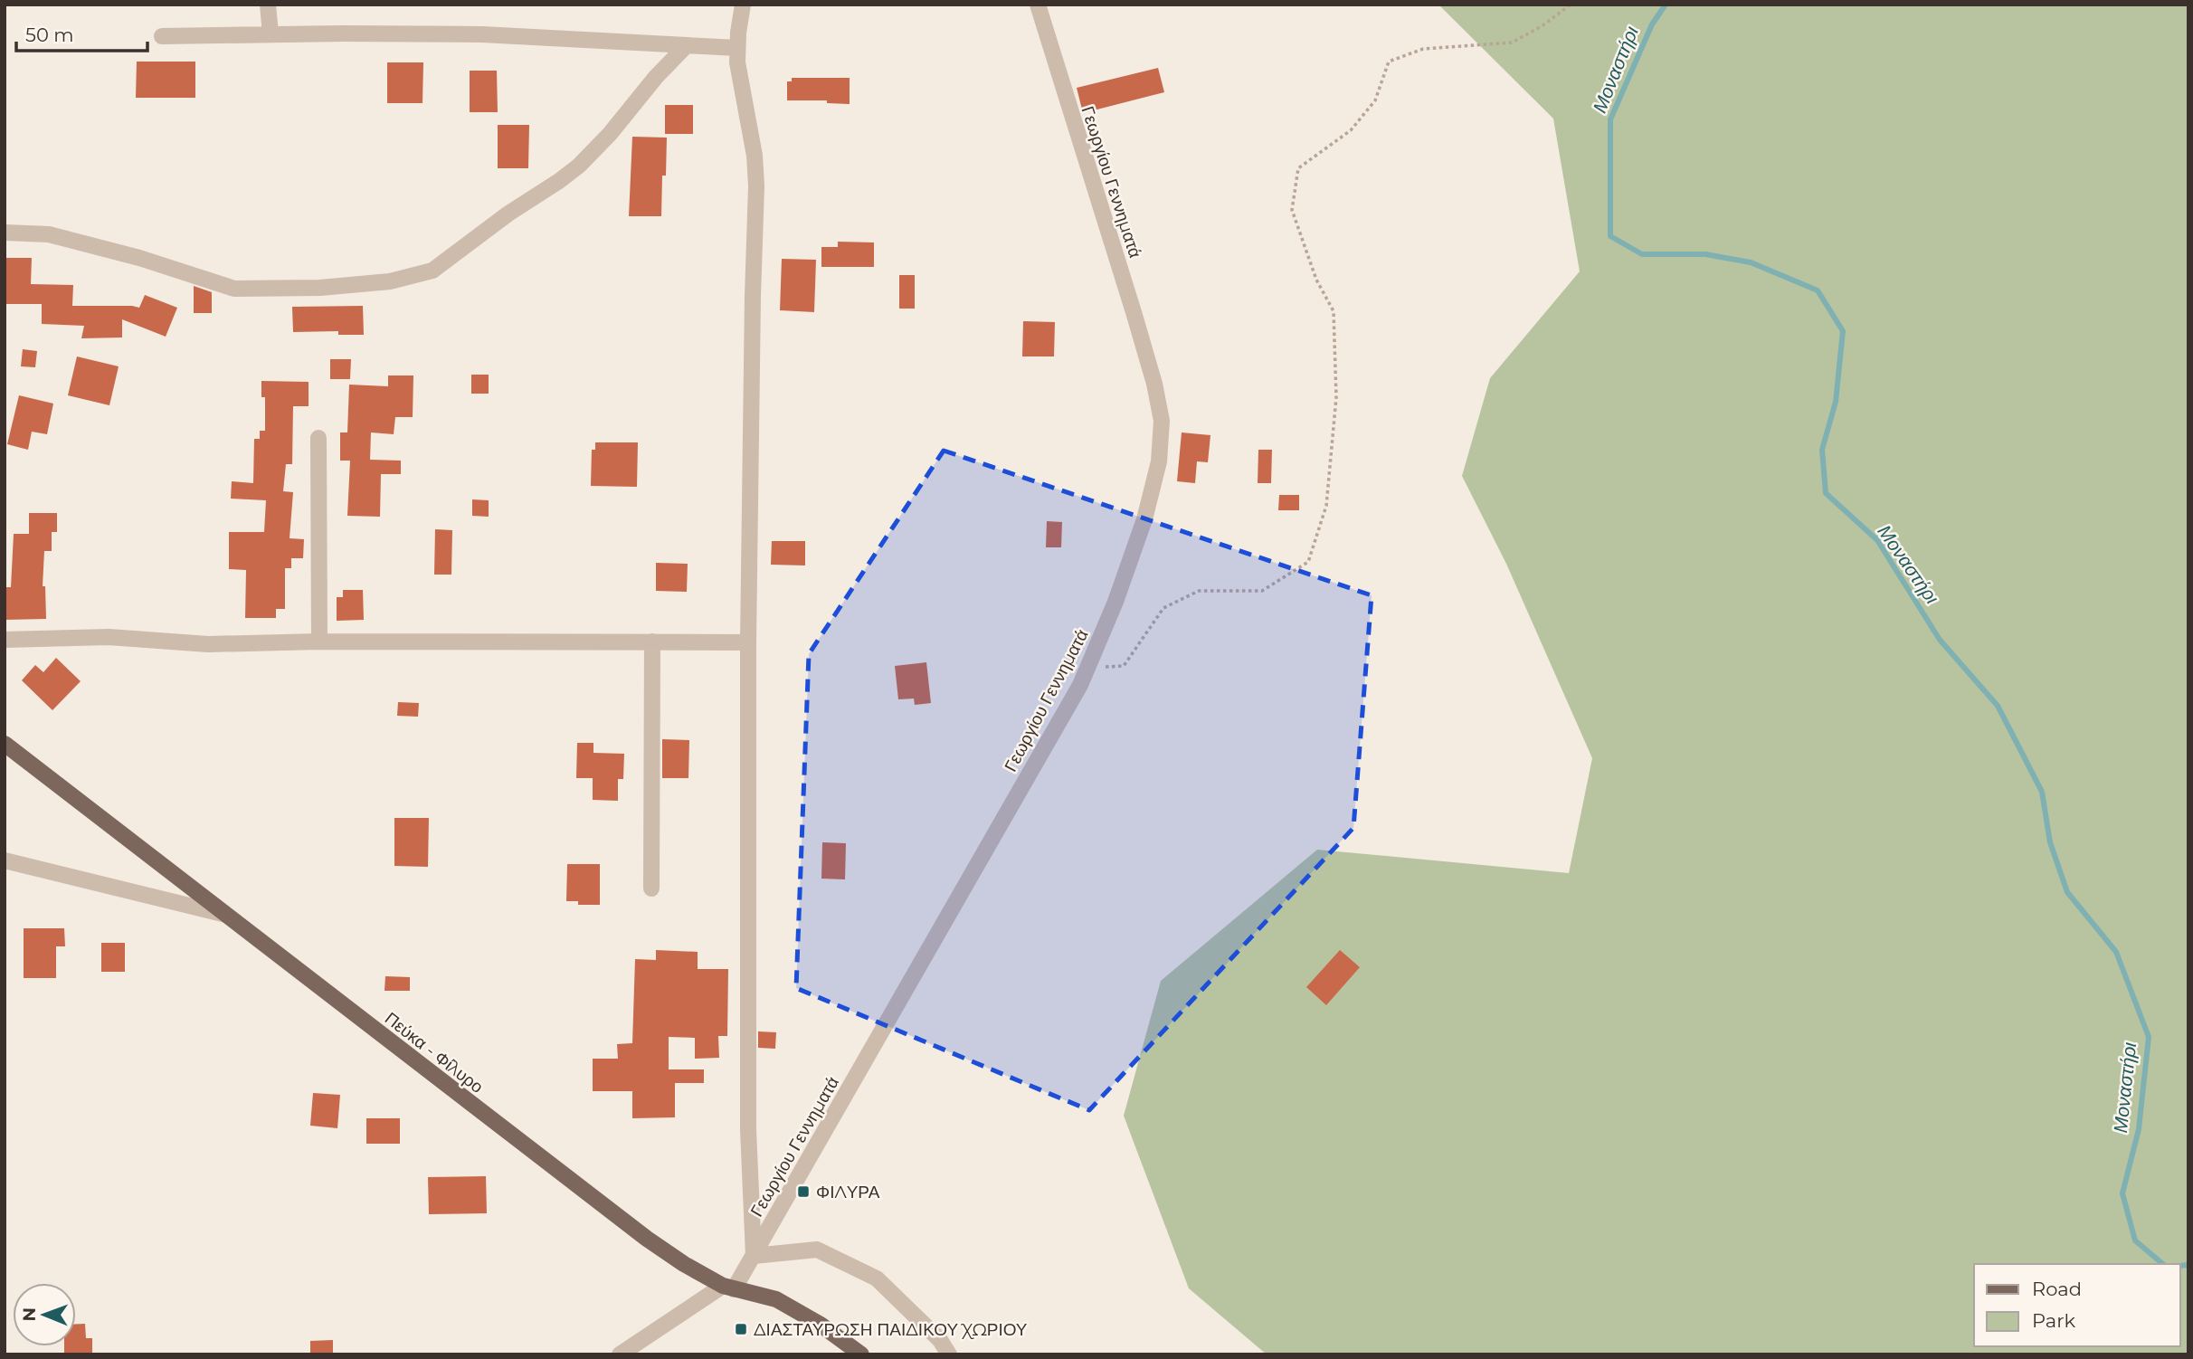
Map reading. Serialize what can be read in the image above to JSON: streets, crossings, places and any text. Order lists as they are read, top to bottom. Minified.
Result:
{"streets":{"main road":["Πεύκα - Φίλυρο"],"street":["Γεωργίου Γεννηματά"]},"crossings":[["Γεωργίου Γεννηματά","Πεύκα - Φίλυρο"]],"water":["Μοναστήρι"],"places":{"transit":["ΦΙΛΥΡΑ","ΔΙΑΣΤΑΥΡΩΣΗ ΠΑΙΔΙΚΟΥ ΧΩΡΙΟΥ"]},"legend":["Road","Park"],"scale_bar":"50 m","north":"left"}
